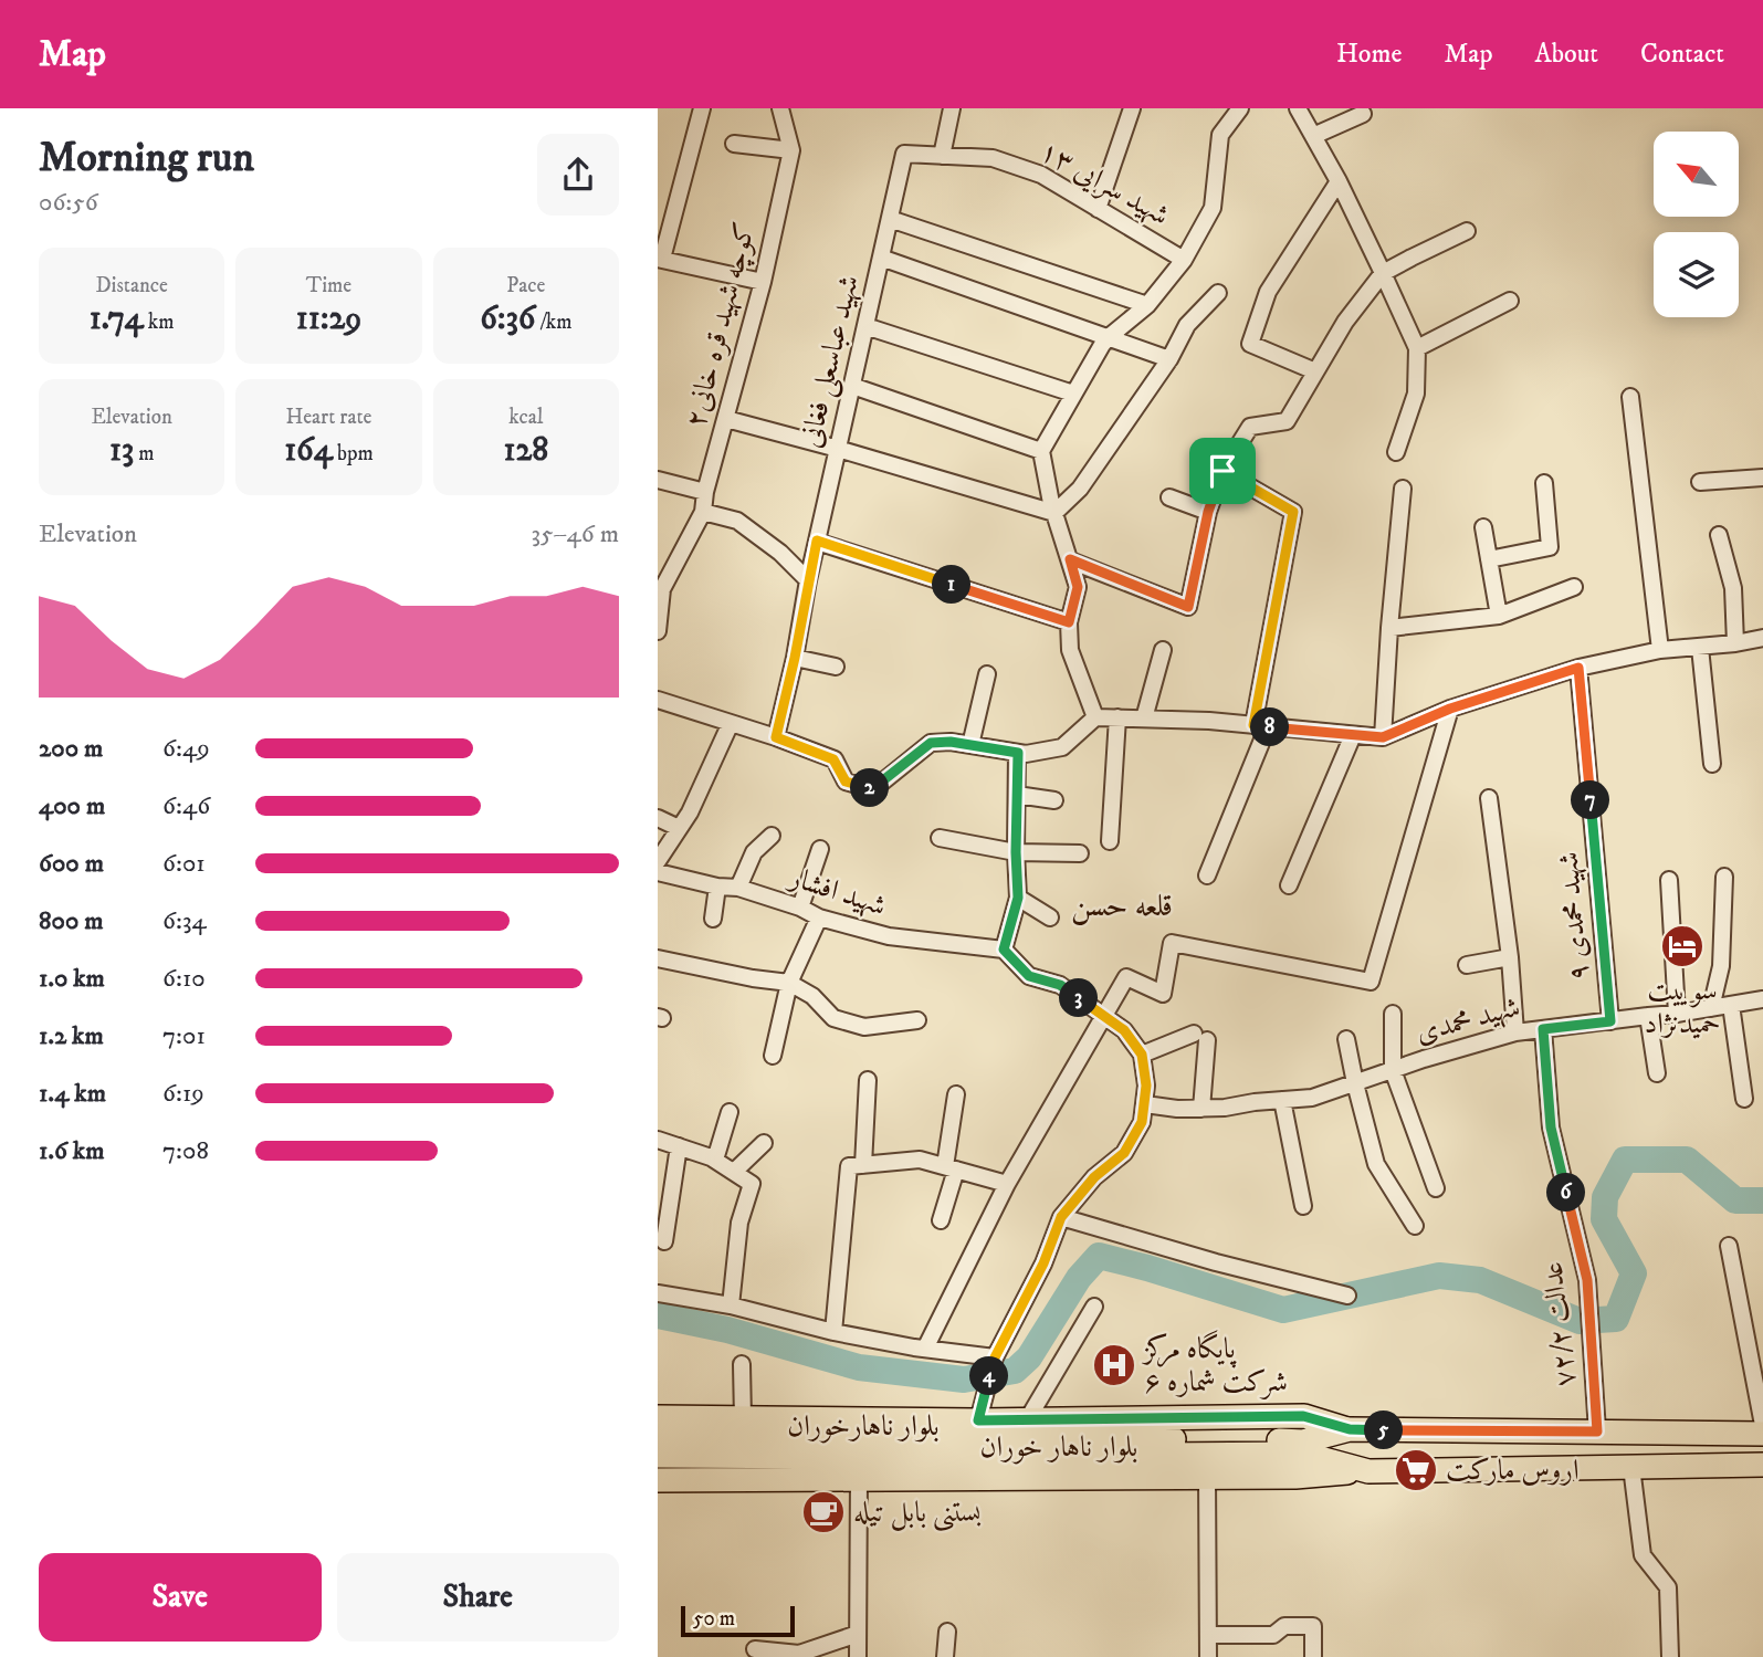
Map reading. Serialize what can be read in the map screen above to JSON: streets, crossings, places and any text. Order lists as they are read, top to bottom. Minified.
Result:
{"streets":{"main road":["بلوار ناهارخوران","بلوار ناهار خوران"],"street":["شهید سرایی ۱۳","کوچه شهید قره خانی۲","شهید عباسعلی فغانی","شهید افشار","۹ شهید محمدی","شهید محمدی","عدالت ۷۲/۲"]},"crossings":[["شهید سرایی ۱۳","شهید عباسعلی فغانی"],["۹ شهید محمدی","شهید محمدی"],["شهید محمدی","عدالت ۷۲/۲"],["عدالت ۷۲/۲","بلوار ناهارخوران"],["بلوار ناهارخوران","بلوار ناهار خوران"]],"districts":["قلعه حسن"],"places":{"hotel":["سوییت حمیدنژاد"],"hospital":["پایگاه مرکز شرکت شماره ۶"],"supermarket":["اروس مارکت"],"cafe":["بستنی بابل تیله"]},"scale_bar":"50 m","north":"top left","page":{"header":"Map","nav":["Home","Map","About","Contact"],"heading":["Morning run","06:56"],"stats":[["Distance","1.74 km"],["Time","11:29"],["Pace","6:36 /km"],["Elevation","13 m"],["Heart rate","164 bpm"],["kcal","128"]],"chart":["Elevation","35–46 m"],"pins":["1","8","2","7","3","6","4","5"],"list":[{"name":"200 m","note":"6:49"},{"name":"400 m","note":"6:46"},{"name":"600 m","note":"6:01"},{"name":"800 m","note":"6:34"},{"name":"1.0 km","note":"6:10"},{"name":"1.2 km","note":"7:01"},{"name":"1.4 km","note":"6:19"},{"name":"1.6 km","note":"7:08"}],"buttons":["Save","Share"],"scale":"50 m"}}
